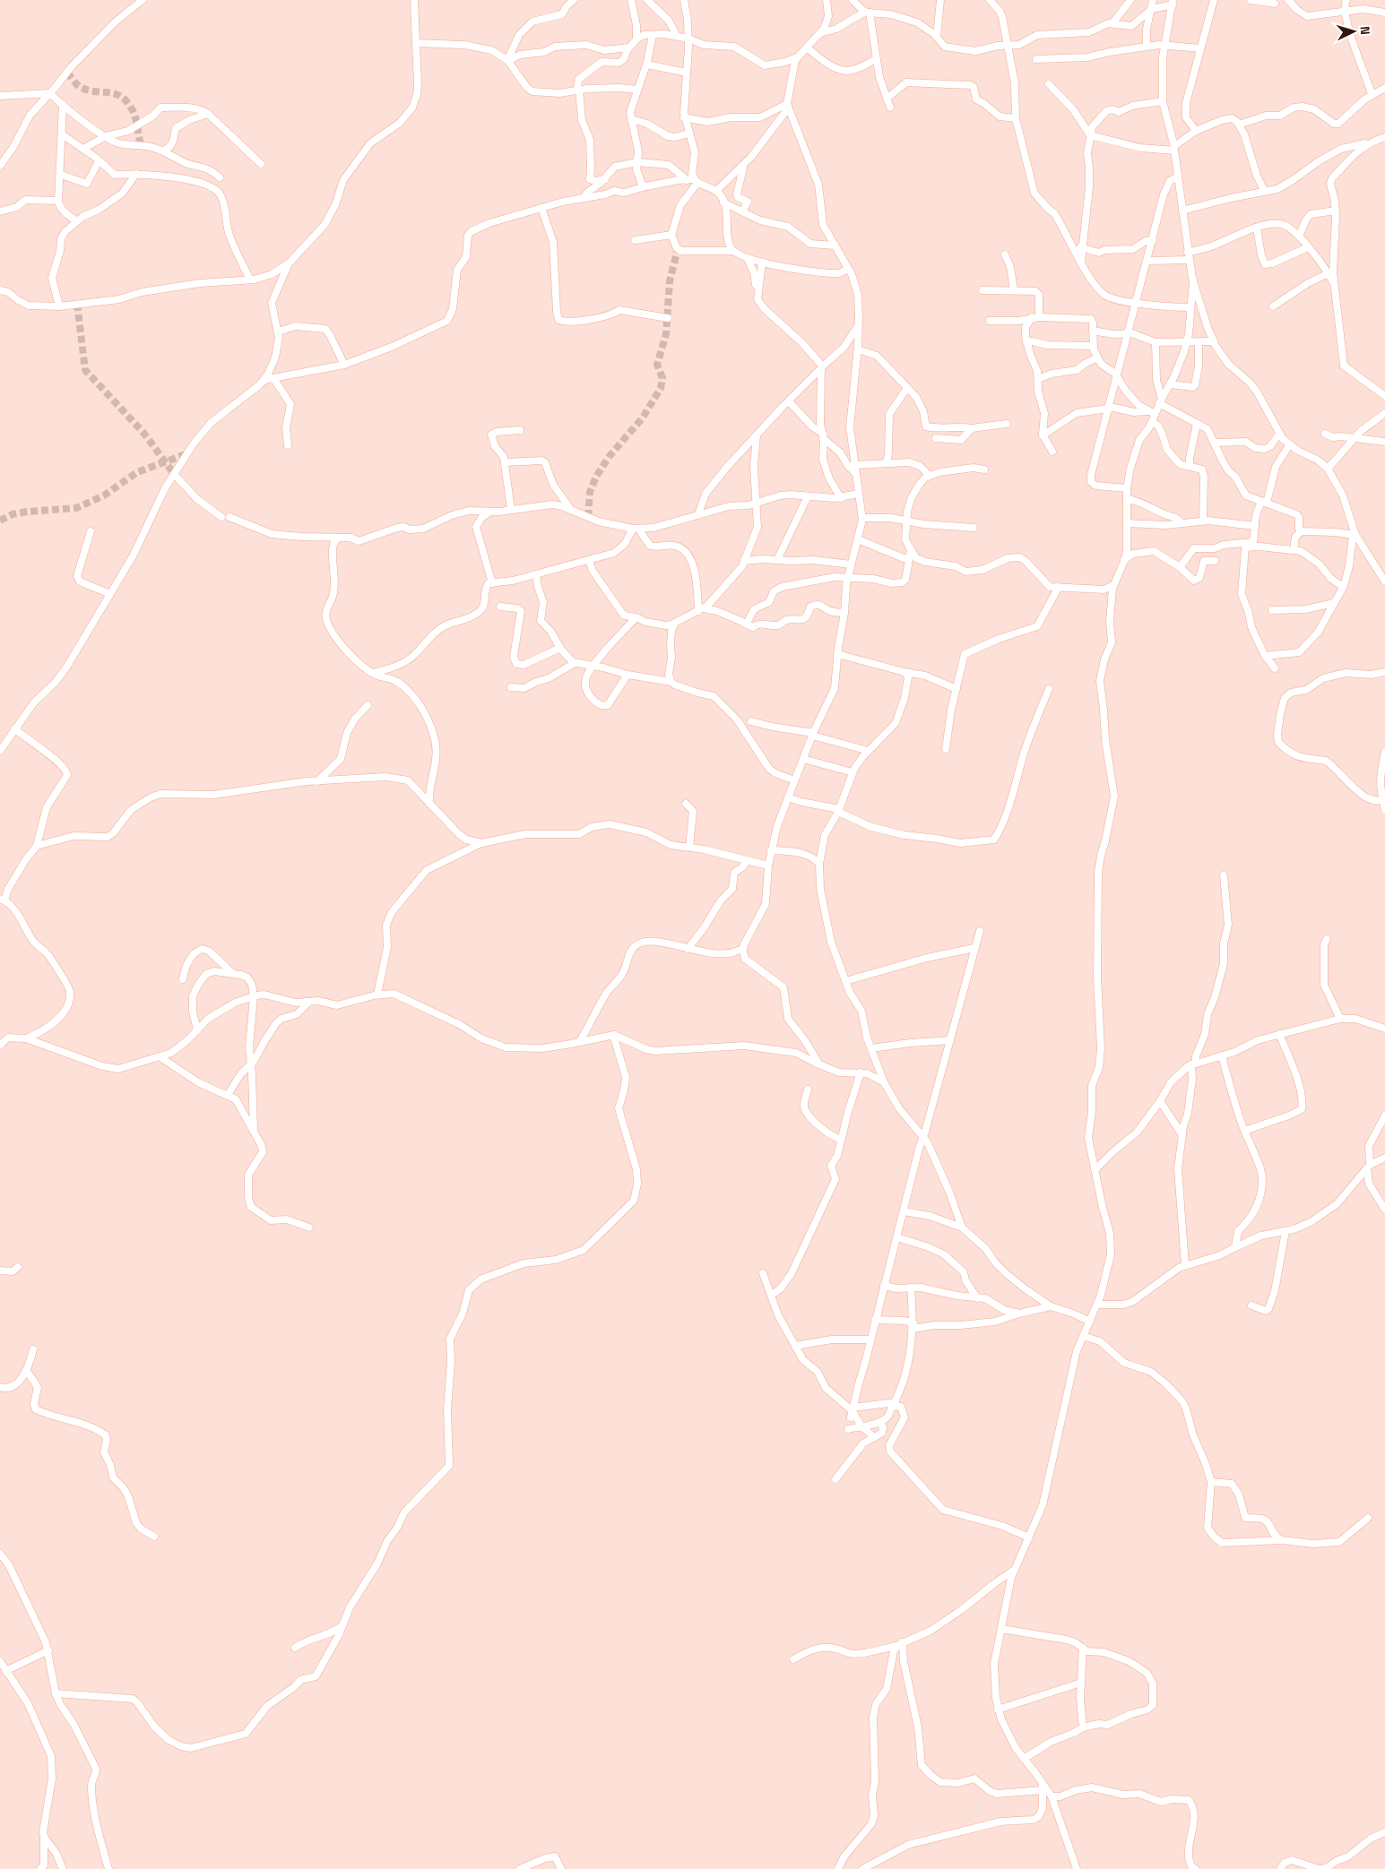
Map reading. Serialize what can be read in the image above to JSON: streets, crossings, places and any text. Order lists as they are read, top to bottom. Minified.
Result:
{"north":"right"}
